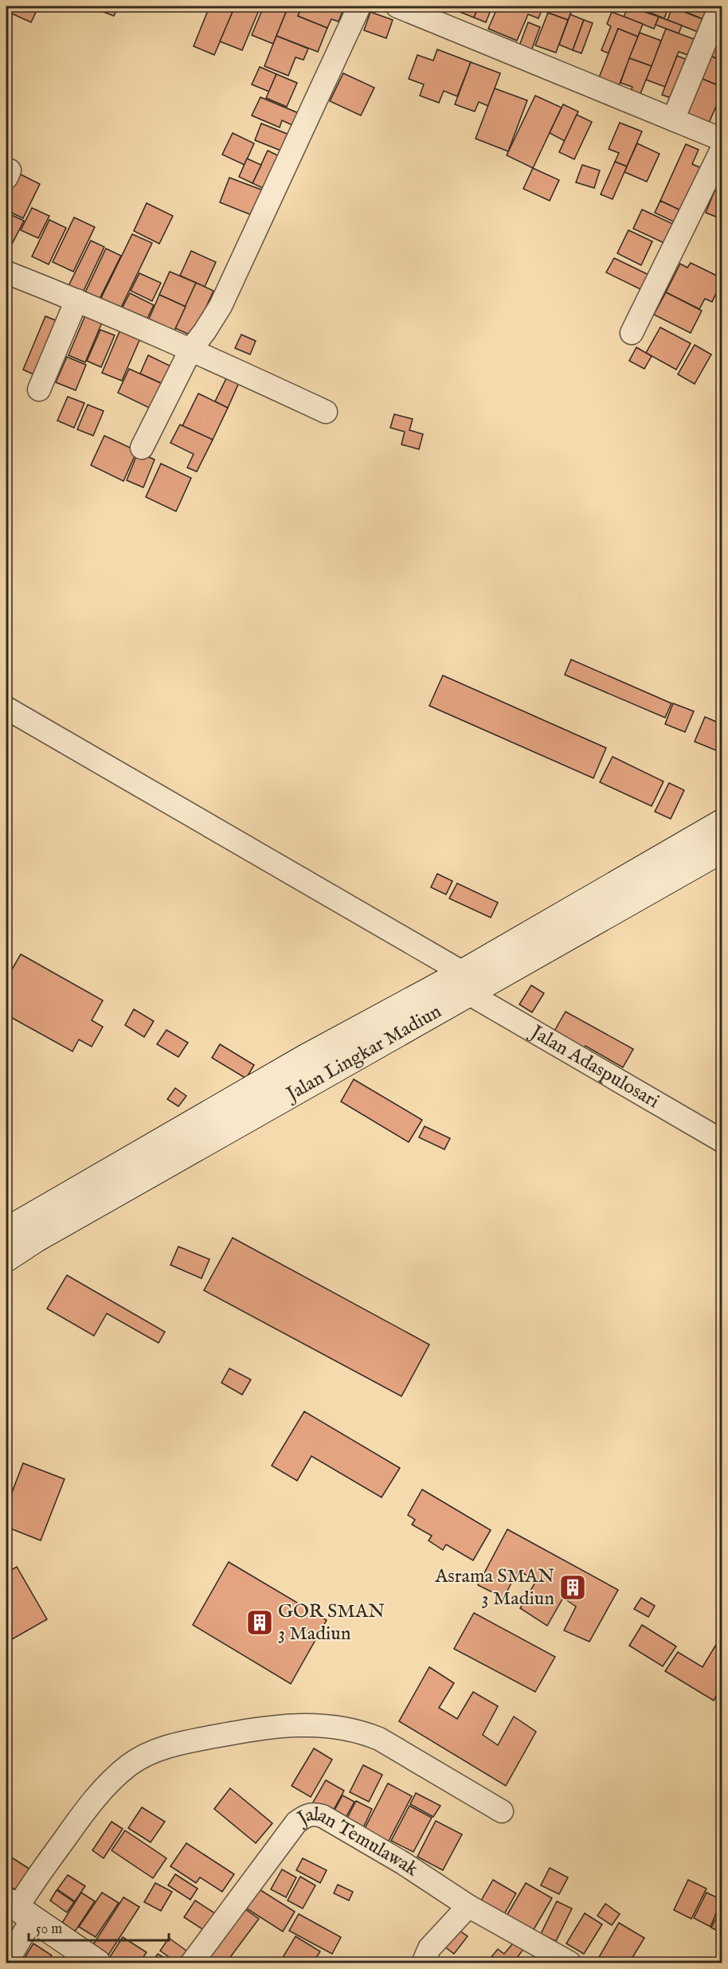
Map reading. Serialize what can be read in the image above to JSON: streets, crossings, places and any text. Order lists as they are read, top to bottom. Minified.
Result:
{"streets":{"main road":["Jalan Lingkar Madiun"],"street":["Jalan Adaspulosari","Jalan Temulawak"]},"crossings":[["Jalan Lingkar Madiun","Jalan Adaspulosari"]],"places":{"building":["Asrama SMAN 3 Madiun","GOR SMAN 3 Madiun"]},"scale_bar":"50 m"}
